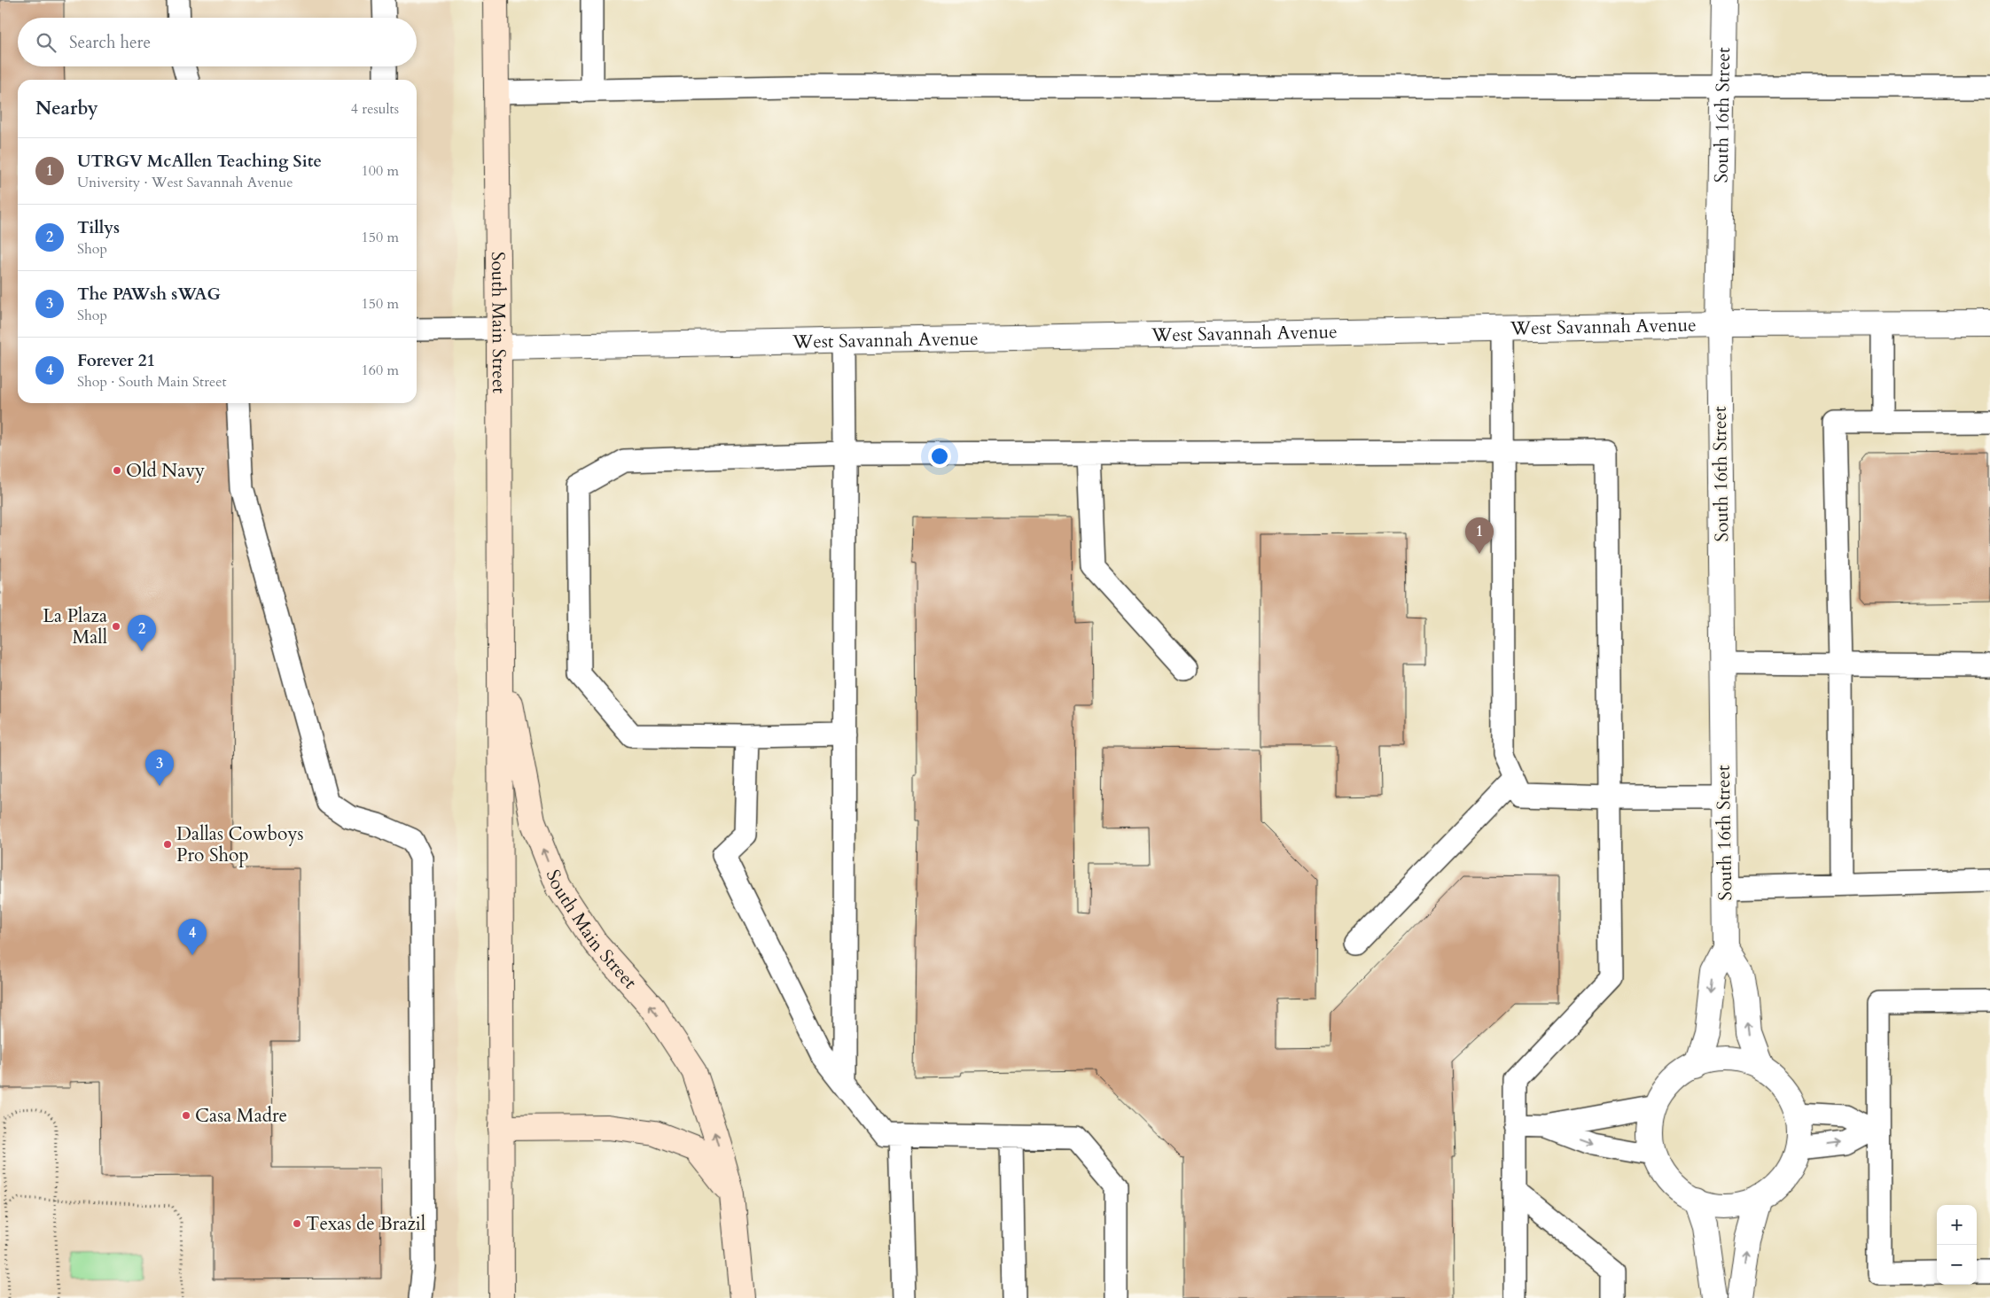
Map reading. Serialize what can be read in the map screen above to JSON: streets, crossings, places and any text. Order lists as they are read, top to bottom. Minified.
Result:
{"streets":{"street":["South 16th Street","South Main Street","West Savannah Avenue"]},"crossings":[["South 16th Street","West Savannah Avenue"],["South Main Street","West Savannah Avenue"]],"places":["Old Navy","La Plaza Mall","Dallas Cowboys Pro Shop","Casa Madre","Texas de Brazil"],"page":{"search":"Search here","heading":["Nearby","4 results"],"list":[{"mark":"1","name":"UTRGV McAllen Teaching Site","note":"University · West Savannah Avenue","value":"100 m"},{"mark":"2","name":"Tillys","note":"Shop","value":"150 m"},{"mark":"3","name":"The PAWsh sWAG","note":"Shop","value":"150 m"},{"mark":"4","name":"Forever 21","note":"Shop · South Main Street","value":"160 m"}],"pins":["1","2","3","4"],"map_buttons":["+","−"]}}
